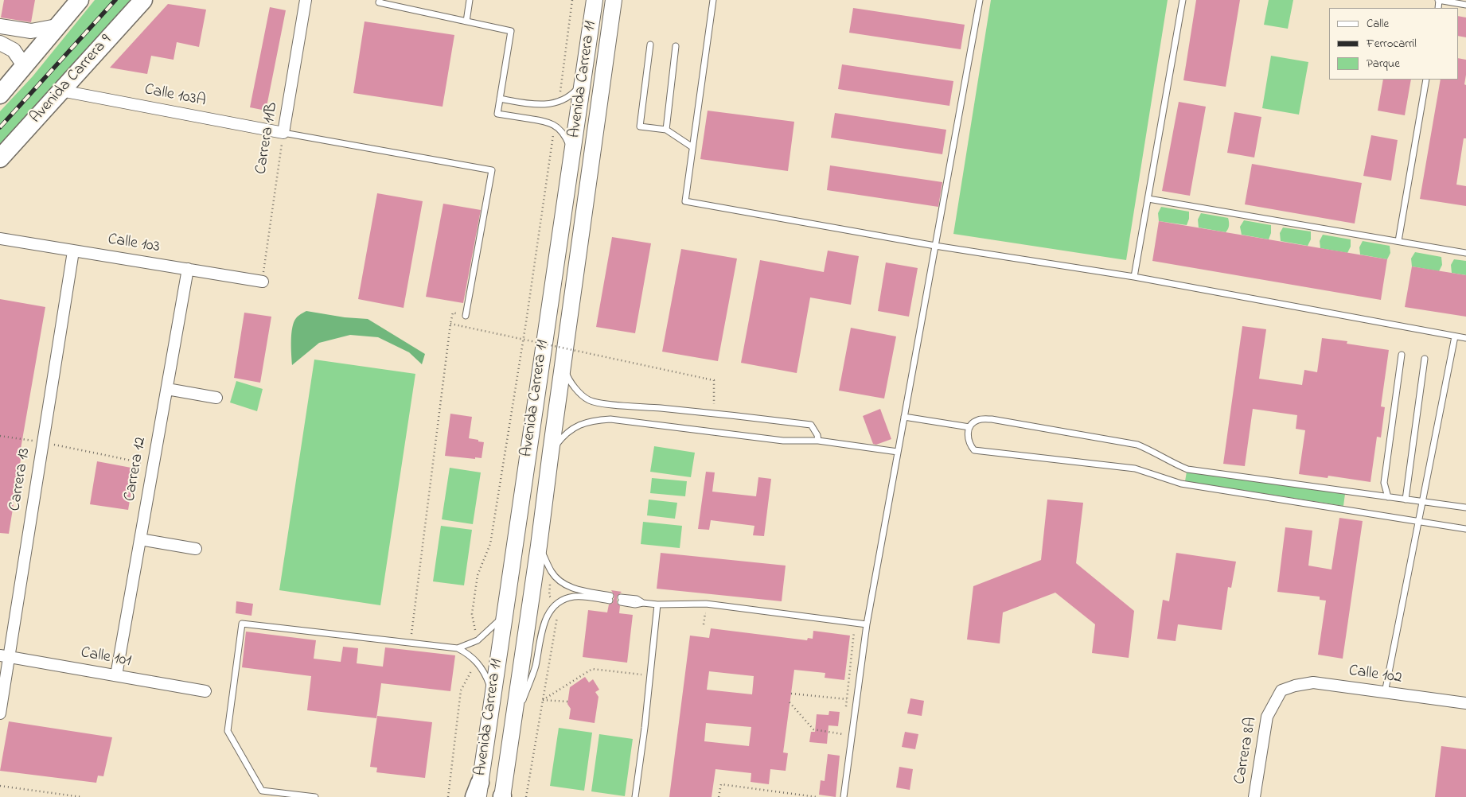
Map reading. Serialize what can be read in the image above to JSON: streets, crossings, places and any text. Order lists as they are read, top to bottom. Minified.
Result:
{"streets":{"main road":["Avenida Carrera 9","Avenida Carrera 11"],"street":["Calle 103A","Carrera 11B","Calle 103","Carrera 12","Carrera 13","Calle 101","Calle 102","Carrera 8A"]},"crossings":[["Avenida Carrera 9","Calle 103A"],["Calle 103A","Carrera 11B"],["Carrera 11B","Calle 103"],["Calle 103","Carrera 12"],["Calle 103","Carrera 13"],["Carrera 12","Calle 101"],["Carrera 13","Calle 101"],["Calle 102","Carrera 8A"]],"legend":["Calle","Ferrocarril","Parque"]}
